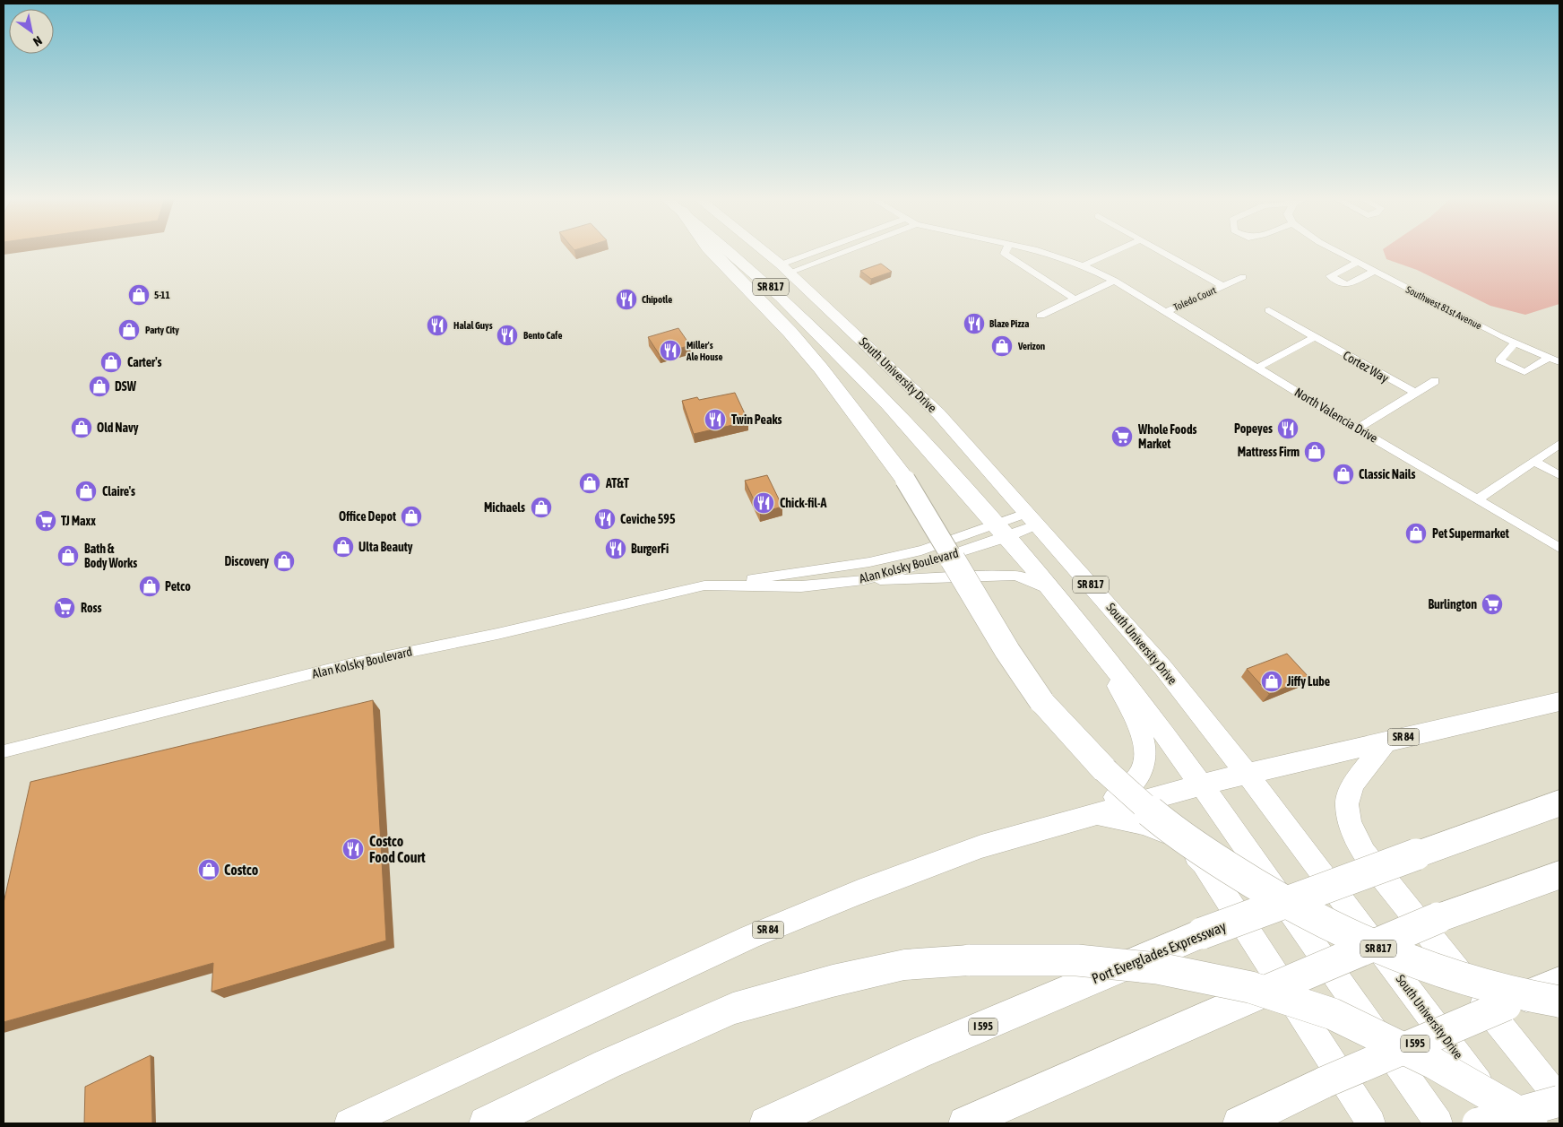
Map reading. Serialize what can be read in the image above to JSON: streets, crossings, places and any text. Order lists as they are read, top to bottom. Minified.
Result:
{"streets":{"highway":["Port Everglades Expressway","I 595"],"main road":["SR 817","South University Drive","SR 84"],"street":["Toledo Court","Southwest 81st Avenue","Cortez Way","North Valencia Drive","Alan Kolsky Boulevard"]},"crossings":[["Toledo Court","North Valencia Drive"],["South University Drive","Alan Kolsky Boulevard"],["South University Drive","SR 84"]],"places":{"shop":["5-11","Party City","Verizon","Carter's","DSW","Old Navy","Mattress Firm","Classic Nails","AT&T","Claire's","Michaels","Office Depot","Pet Supermarket","Ulta Beauty","Bath & Body Works","Discovery","Petco","Jiffy Lube","Costco"],"restaurant":["Chipotle","Blaze Pizza","Halal Guys","Bento Cafe","Miller's Ale House","Twin Peaks","Popeyes","Chick-fil-A","Ceviche 595","BurgerFi","Costco Food Court"],"supermarket":["Whole Foods Market","TJ Maxx","Burlington","Ross"]},"north":"bottom right"}
